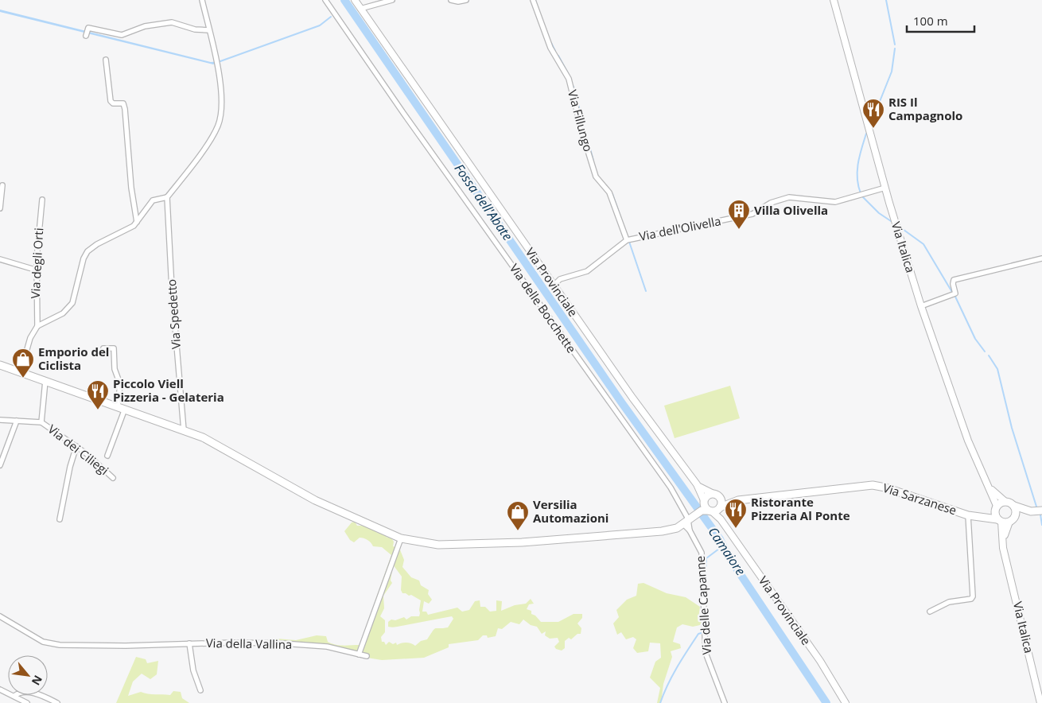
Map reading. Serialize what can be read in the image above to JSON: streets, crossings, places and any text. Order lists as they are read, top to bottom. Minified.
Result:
{"streets":{"main road":["Via Italica","Via Provinciale","Via Sarzanese"],"street":["Via Fillungo","Via dell'Olivella","Via degli Orti","Via delle Bocchette","Via Spedetto","Via dei Ciliegi","Via delle Capanne","Via della Vallina"]},"crossings":[["Via Fillungo","Via dell'Olivella"],["Via dell'Olivella","Via Italica"],["Via dell'Olivella","Via Provinciale"],["Via Italica","Via Sarzanese"],["Via Provinciale","Via Sarzanese"],["Via delle Bocchette","Via delle Capanne"]],"water":["Fossa dell'Abate","Camaiore"],"places":{"restaurant":["RIS Il Campagnolo","Piccolo Viell Pizzeria - Gelateria","Ristorante Pizzeria Al Ponte"],"building":["Villa Olivella"],"shop":["Emporio del Ciclista","Versilia Automazioni"]},"scale_bar":"100 m","north":"bottom right"}
